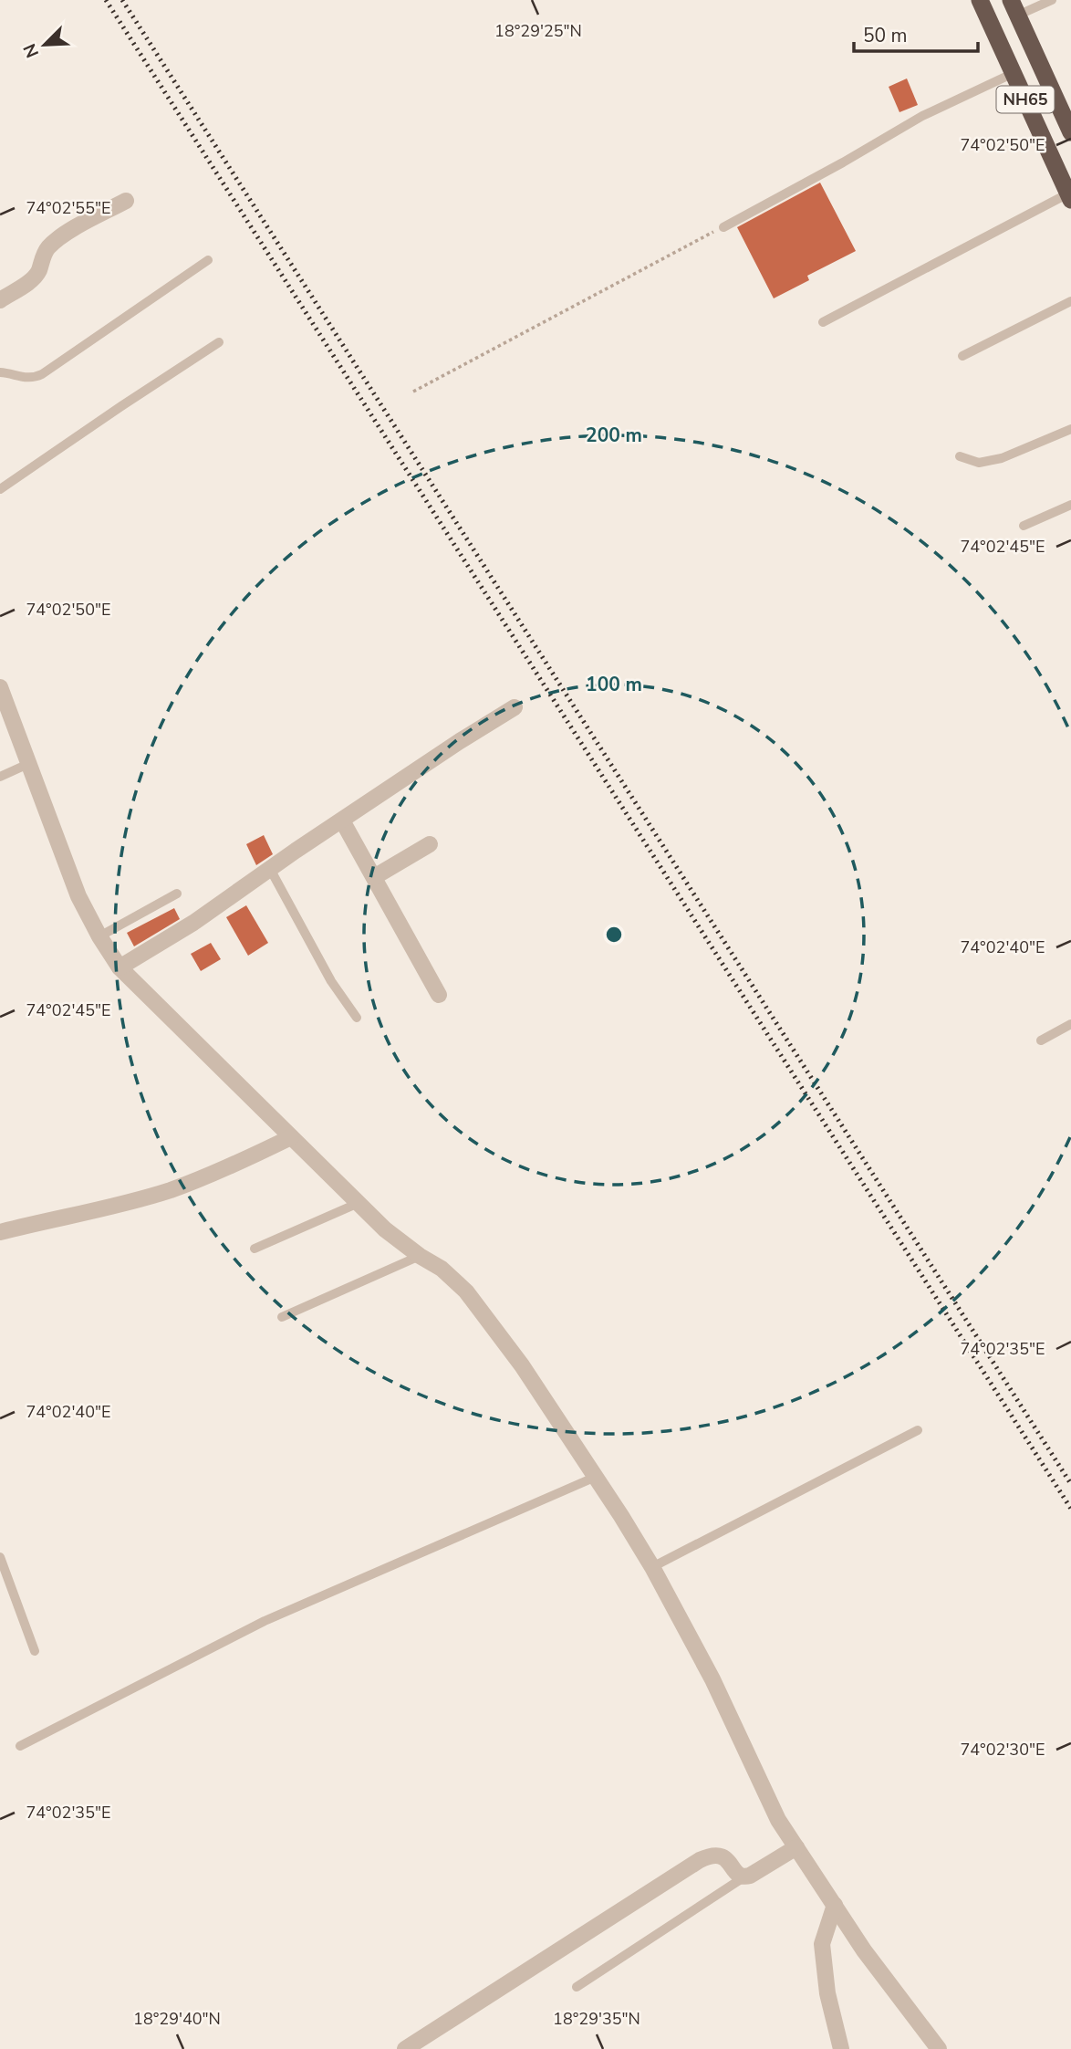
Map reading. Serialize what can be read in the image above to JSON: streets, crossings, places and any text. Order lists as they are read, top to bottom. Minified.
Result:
{"streets":{"highway":["NH65"]},"scale_bar":"50 m","north":"bottom left","coordinates":["18°29'25\"N","74°02'50\"E","74°02'55\"E","74°02'45\"E","74°02'40\"E","74°02'35\"E","74°02'30\"E","18°29'40\"N","18°29'35\"N"],"rings":["200 m","100 m"]}
